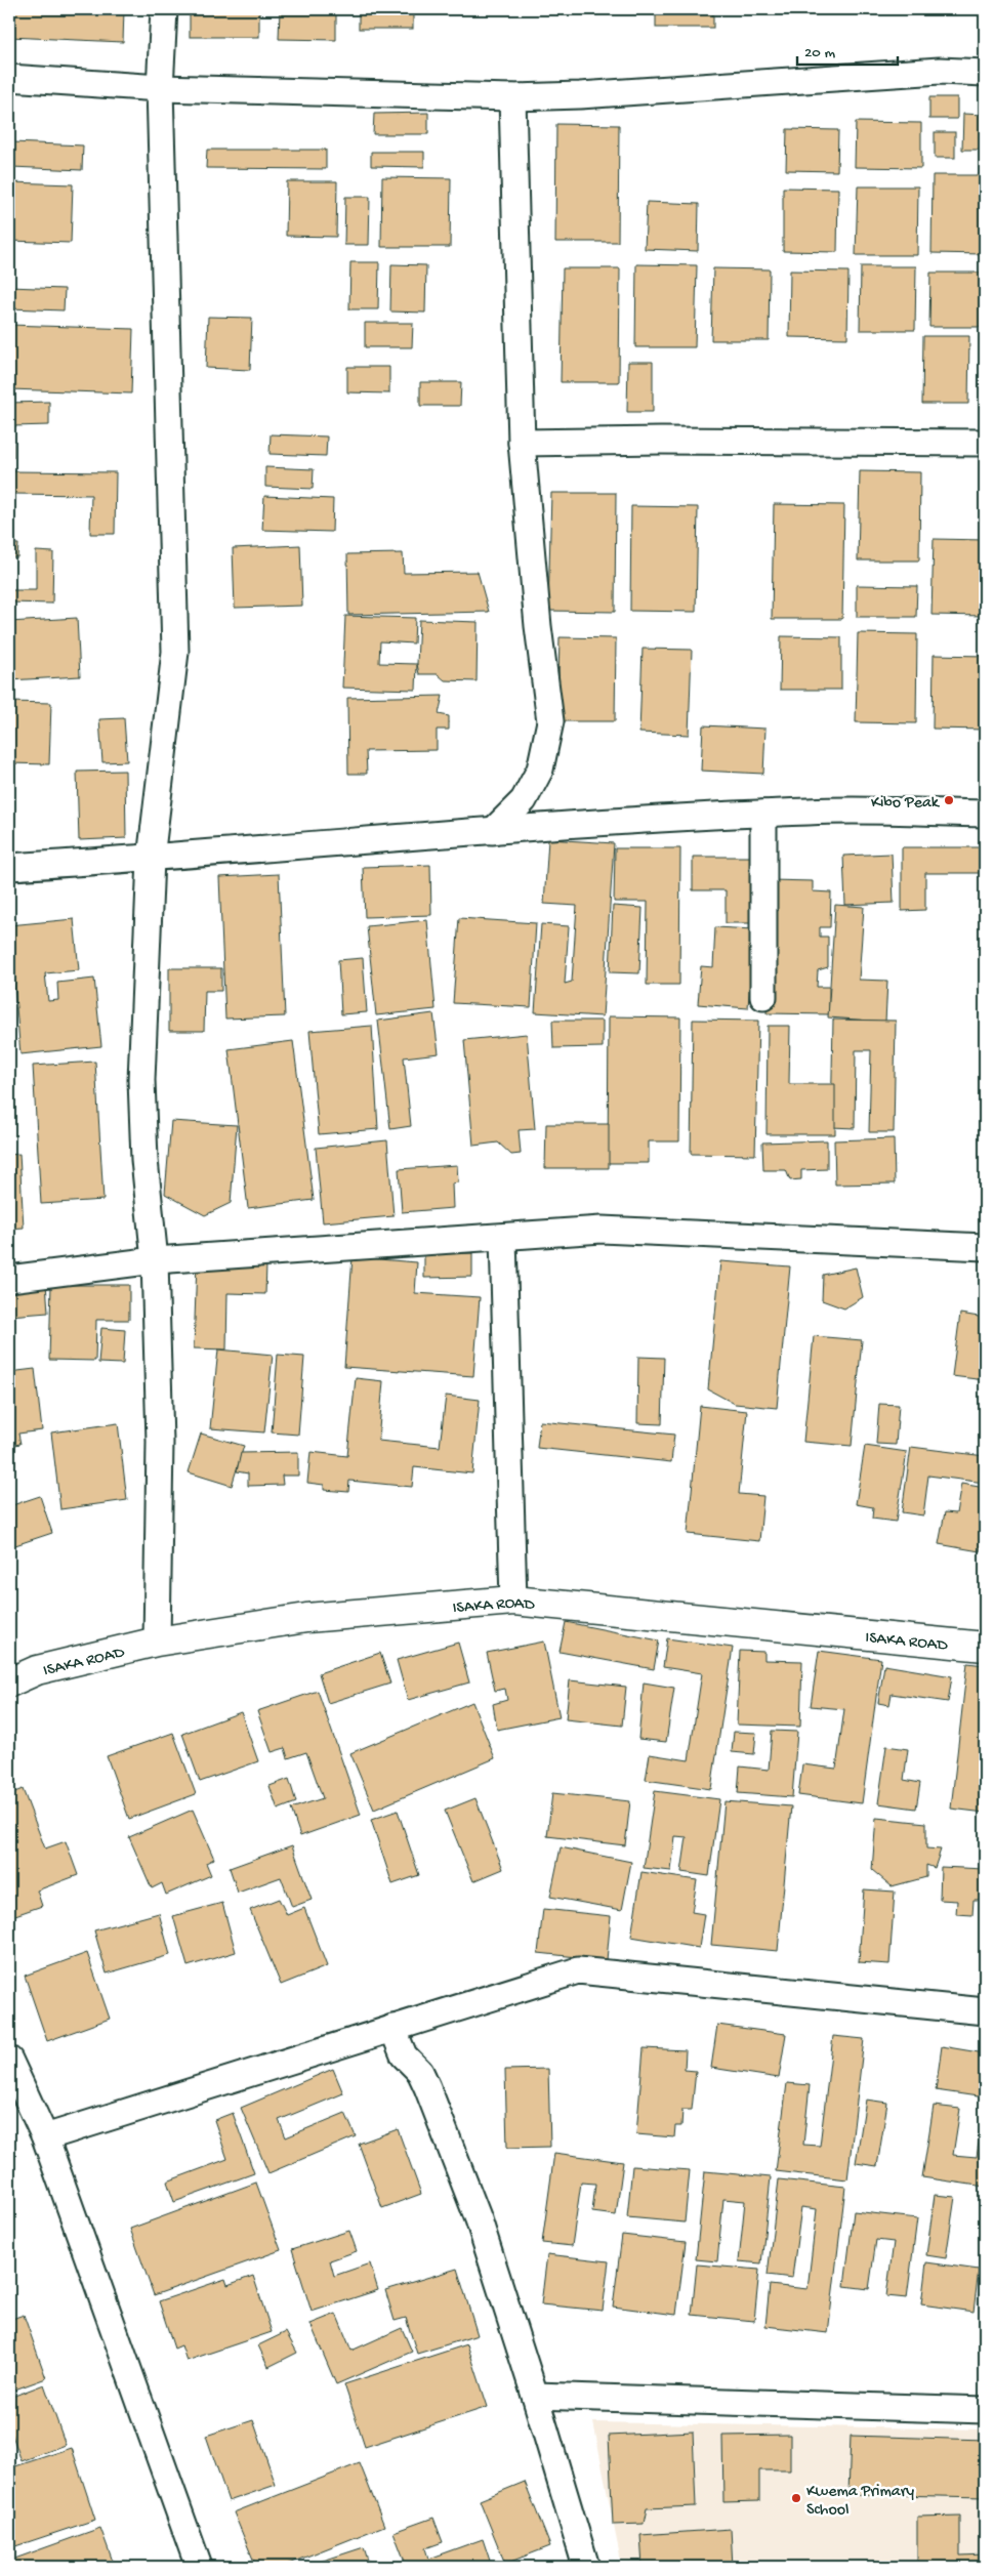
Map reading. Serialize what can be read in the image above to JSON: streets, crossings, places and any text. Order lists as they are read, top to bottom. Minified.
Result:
{"streets":{"street":["ISAKA ROAD"]},"places":["Kibo Peak","Kwema Primary School"],"scale_bar":"20 m"}
